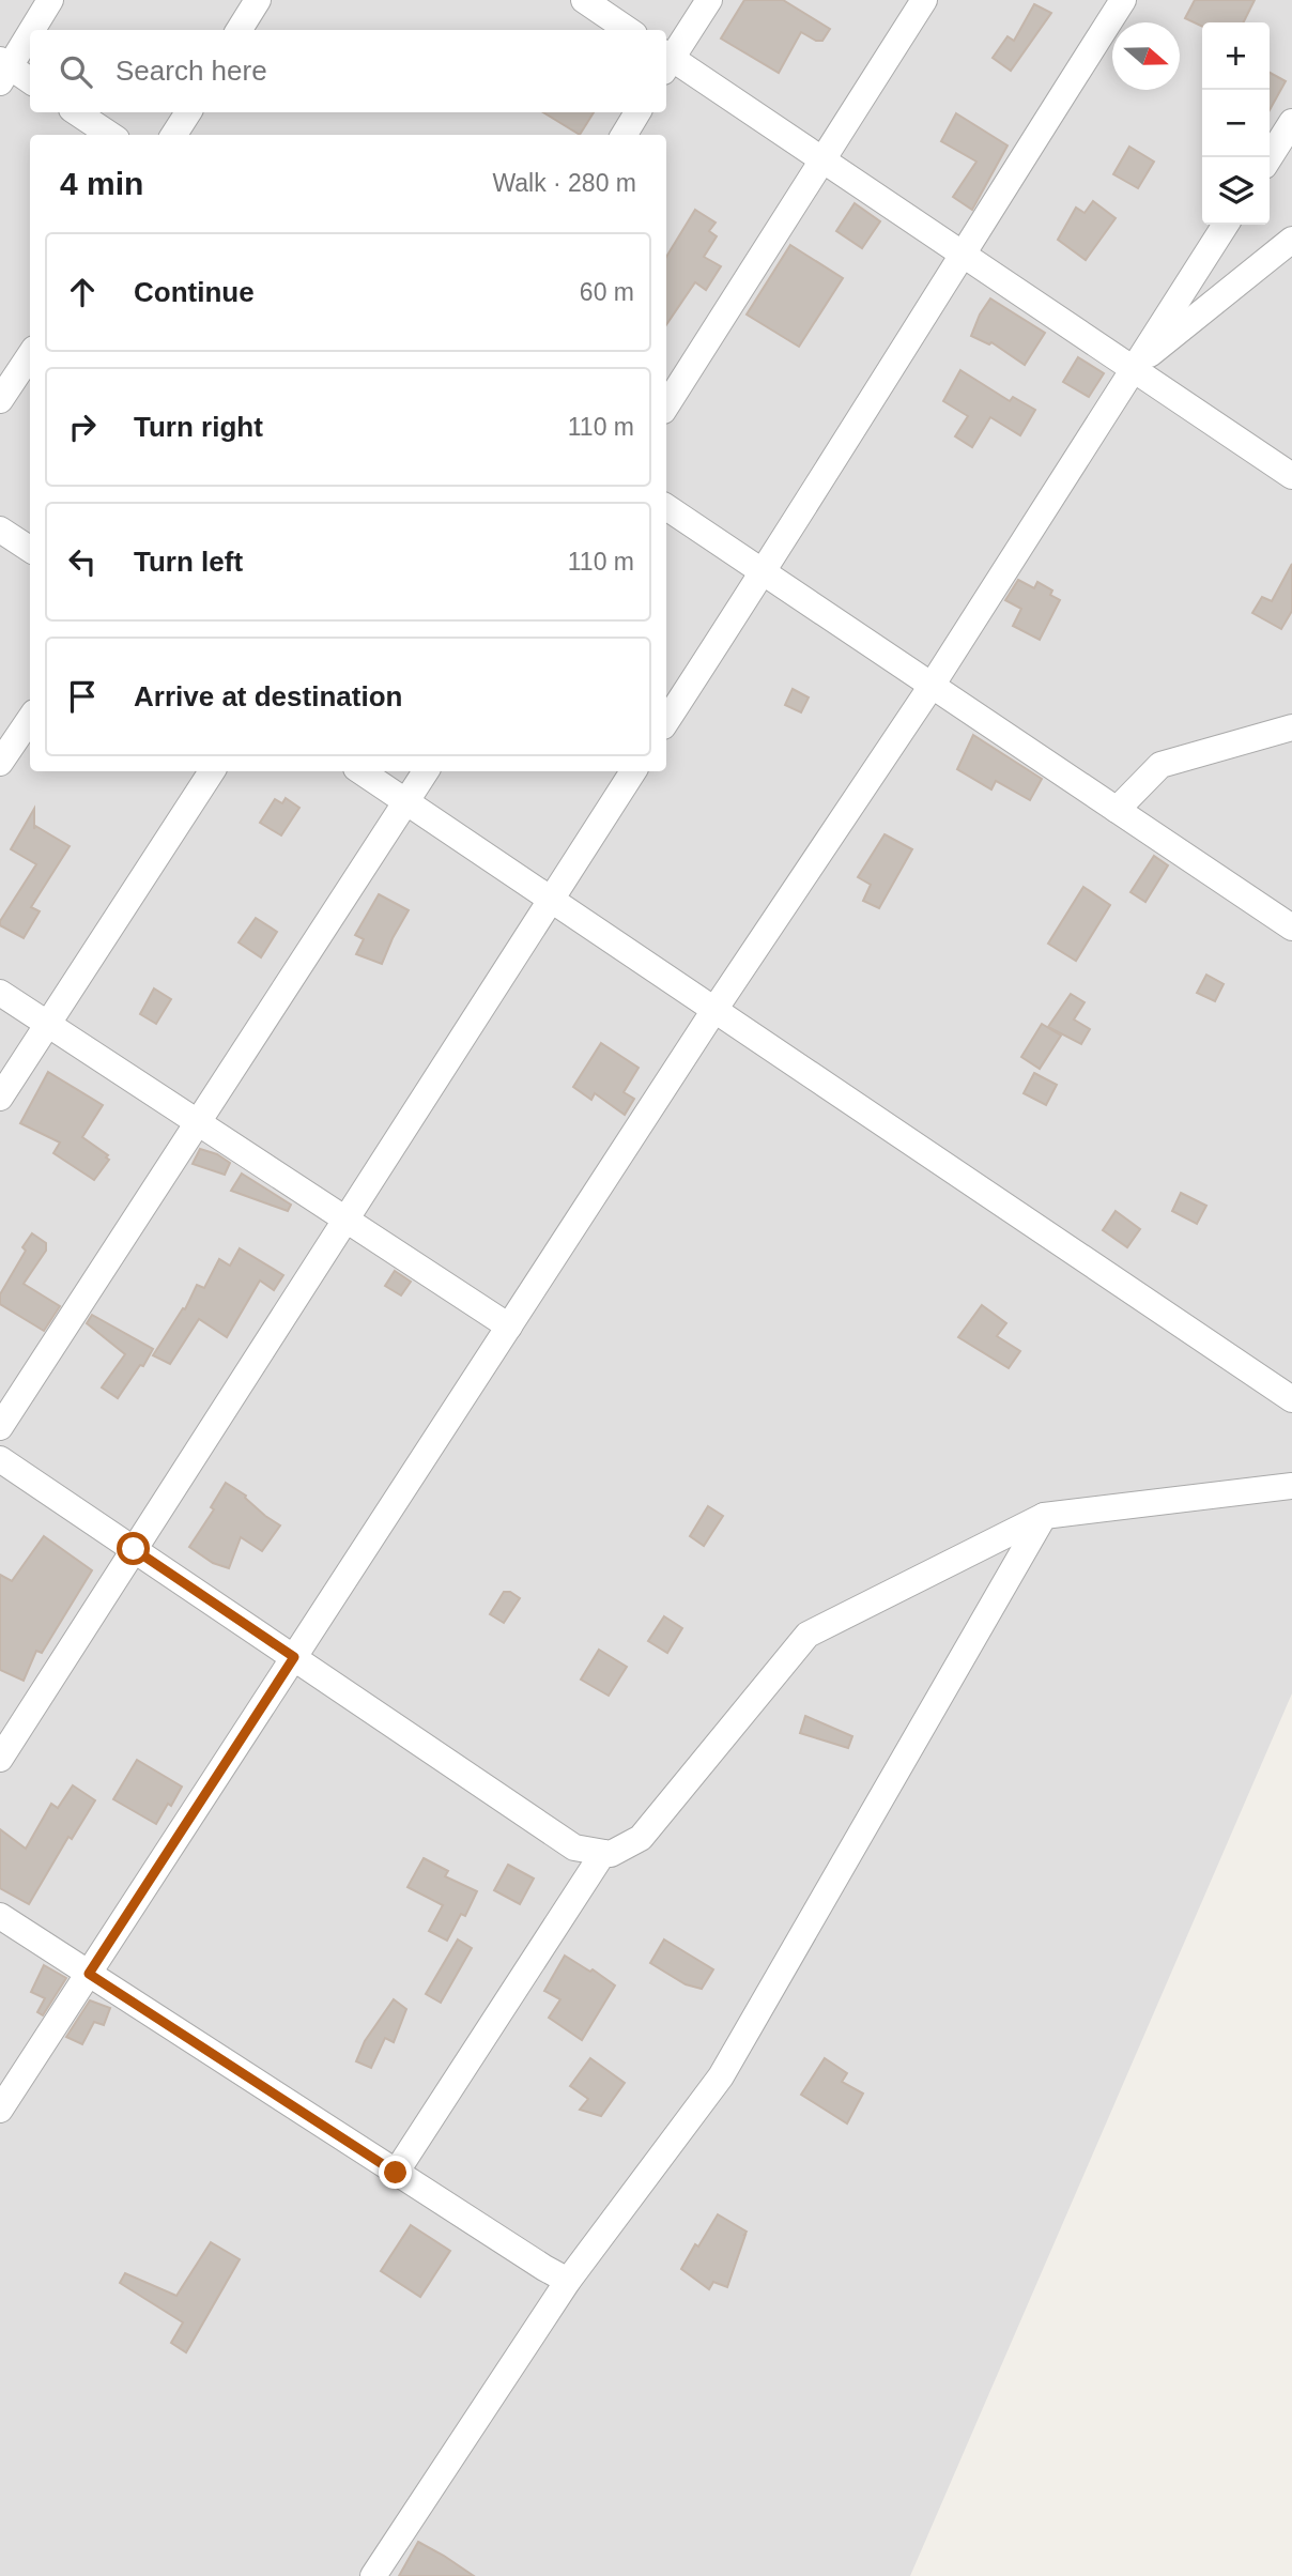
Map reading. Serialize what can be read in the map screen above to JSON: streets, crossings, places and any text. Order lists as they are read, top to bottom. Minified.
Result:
{"north":"right","page":{"map_buttons":["+","−"],"search":"Search here","heading":["4 min","Walk · 280 m"],"list":[["Continue","60 m"],["Turn right","110 m"],["Turn left","110 m"],"Arrive at destination"]}}
